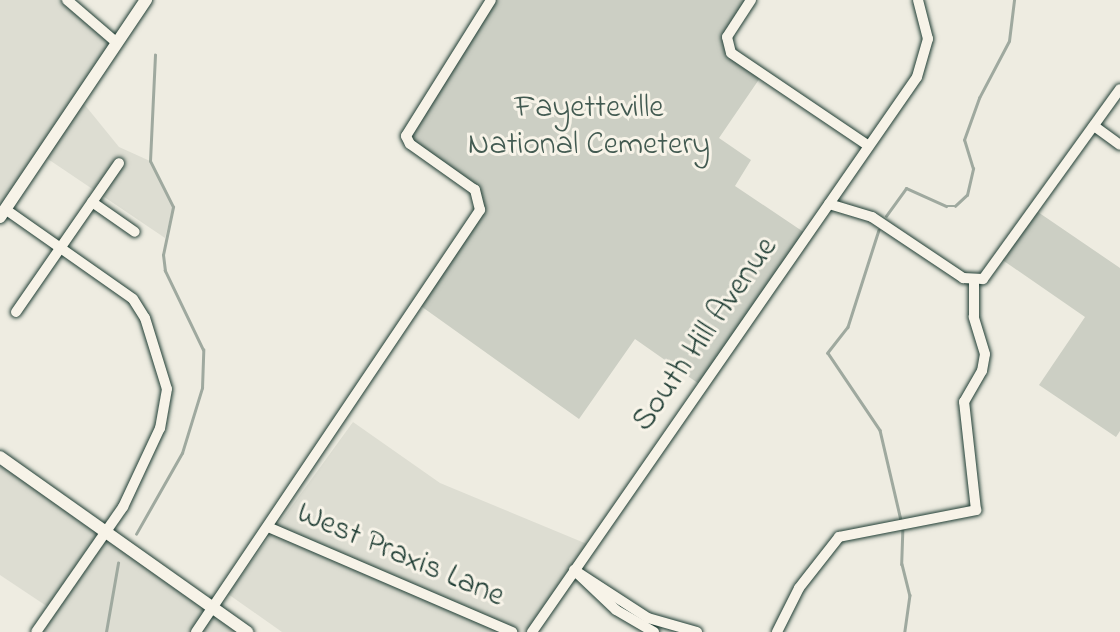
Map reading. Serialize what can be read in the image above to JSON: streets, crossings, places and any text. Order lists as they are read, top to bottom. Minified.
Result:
{"streets":{"street":["South Hill Avenue","West Praxis Lane"]},"parks":["Fayetteville National Cemetery"]}
